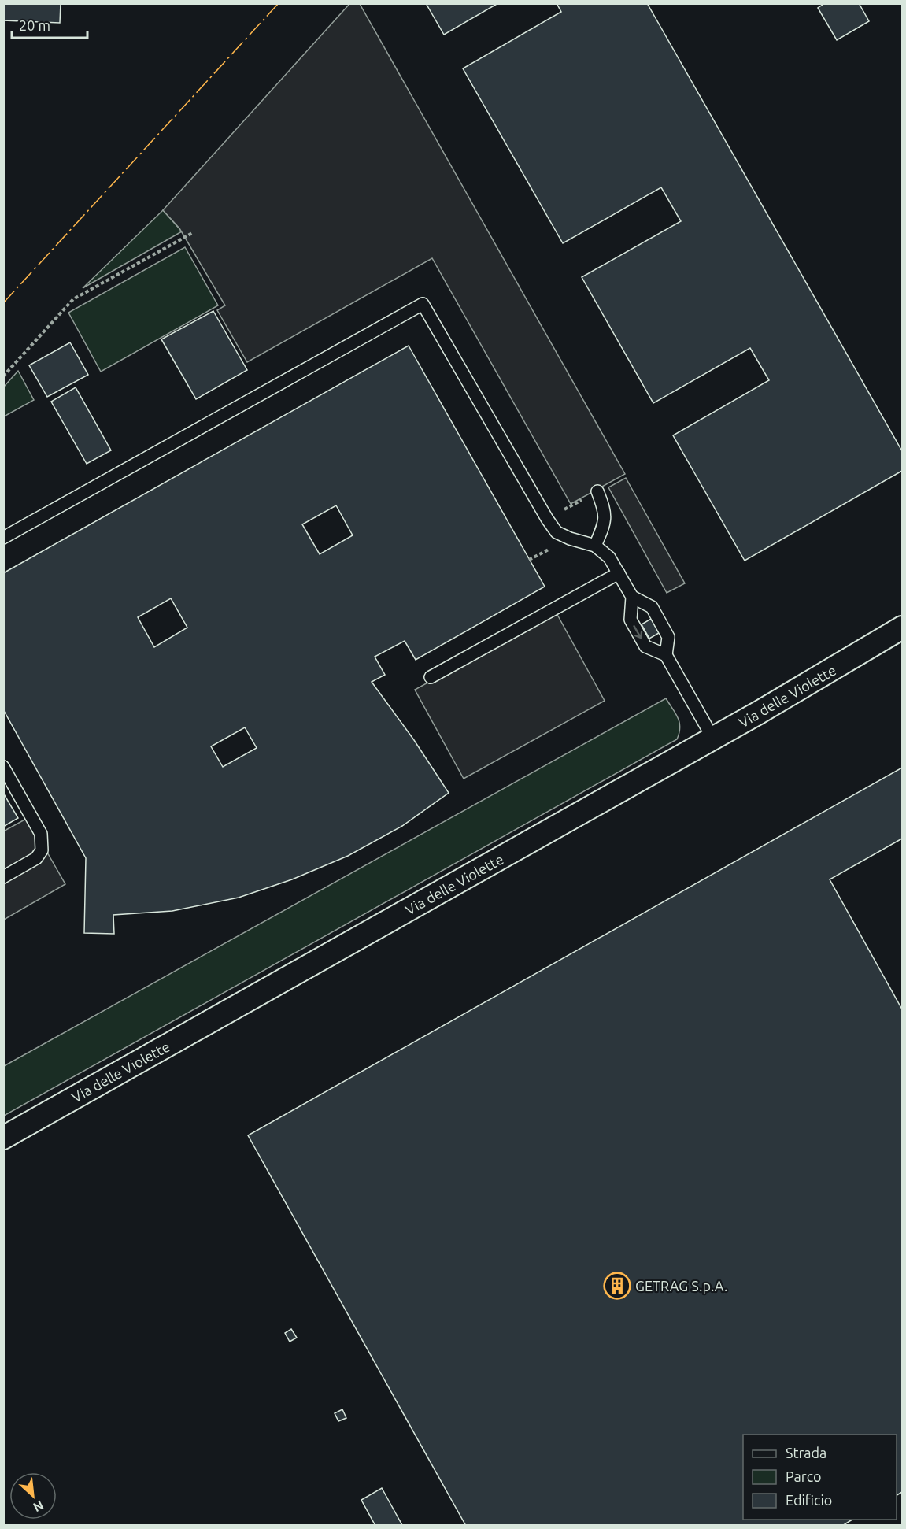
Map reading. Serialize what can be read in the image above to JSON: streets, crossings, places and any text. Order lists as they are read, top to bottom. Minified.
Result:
{"streets":{"street":["Via delle Violette"]},"places":{"building":["GETRAG S.p.A."]},"legend":["Strada","Parco","Edificio"],"scale_bar":"20 m","north":"bottom right"}
